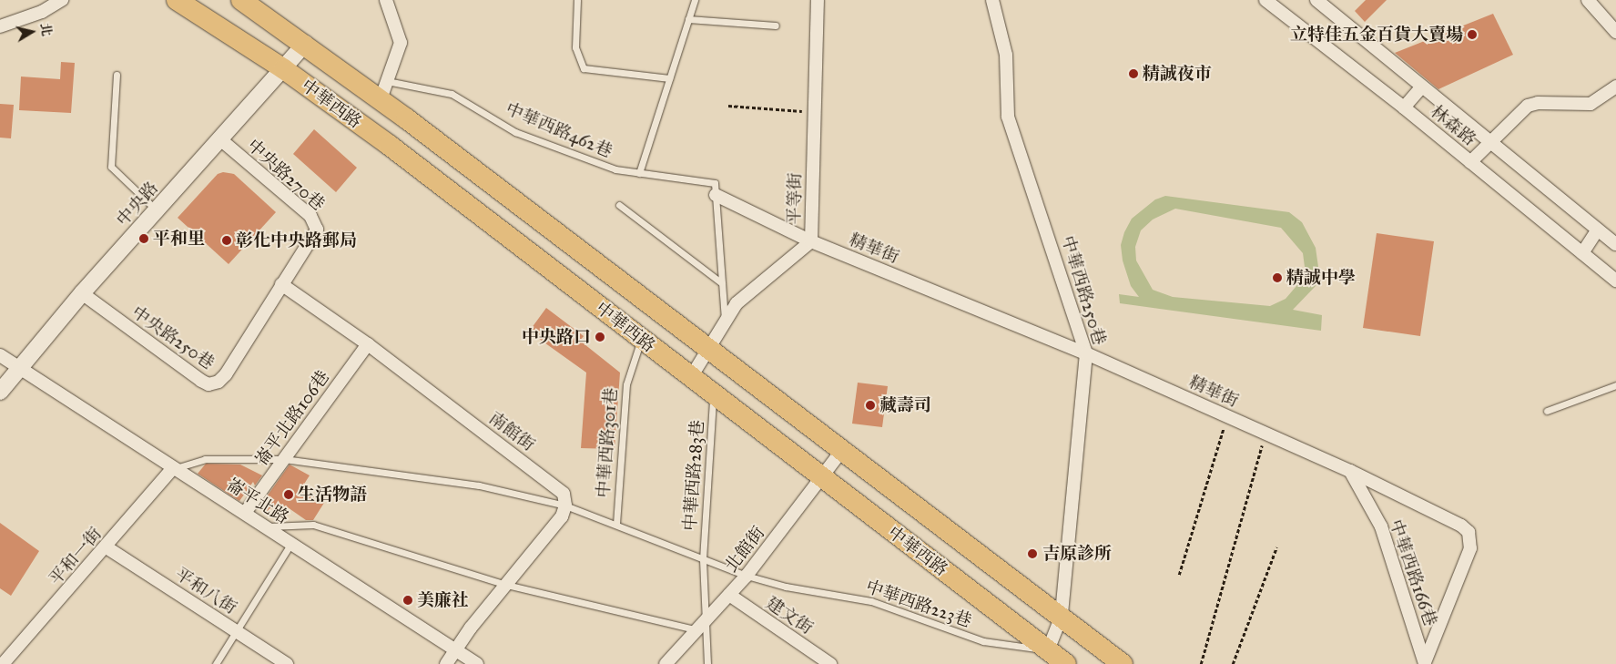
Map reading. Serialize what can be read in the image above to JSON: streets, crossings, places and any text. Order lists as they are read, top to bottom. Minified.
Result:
{"streets":{"main road":["中華西路"],"street":["林森路","中央路270巷","平等街","中央路","精華街","中華西路250巷","中央路250巷","崙平北路106巷","南館街","崙平北路","北館街","平和一街","中華西路166巷","平和八街","建文街"],"lane":["中華西路462巷","中華西路301巷","中華西路283巷","中華西路223巷"]},"crossings":[["中華西路","中華西路462巷"],["中華西路","平等街"],["中華西路","中央路"],["中華西路","中華西路250巷"],["中華西路","中華西路301巷"],["中華西路","中華西路283巷"],["中華西路","北館街"],["中華西路","中華西路223巷"],["中華西路462巷","精華街"],["中央路270巷","中央路"],["中央路270巷","中央路250巷"],["中央路270巷","南館街"],["平等街","精華街"],["中央路","中央路250巷"],["中央路","崙平北路"],["精華街","中華西路250巷"],["精華街","中華西路166巷"],["中華西路250巷","中華西路223巷"],["中央路250巷","南館街"],["崙平北路106巷","南館街"],["崙平北路106巷","崙平北路"],["崙平北路106巷","中華西路223巷"],["南館街","中華西路223巷"],["中華西路301巷","中華西路223巷"],["中華西路283巷","北館街"],["中華西路283巷","中華西路223巷"],["崙平北路","平和一街"],["崙平北路","中華西路223巷"],["北館街","中華西路223巷"],["北館街","建文街"],["平和一街","平和八街"],["平和一街","中華西路223巷"]],"places":["立特佳五金百貨大賣場","精誠夜市","平和里","彰化中央路郵局","精誠中學","中央路口","藏壽司","生活物語","吉原診所","美廉社"],"north":"right"}
